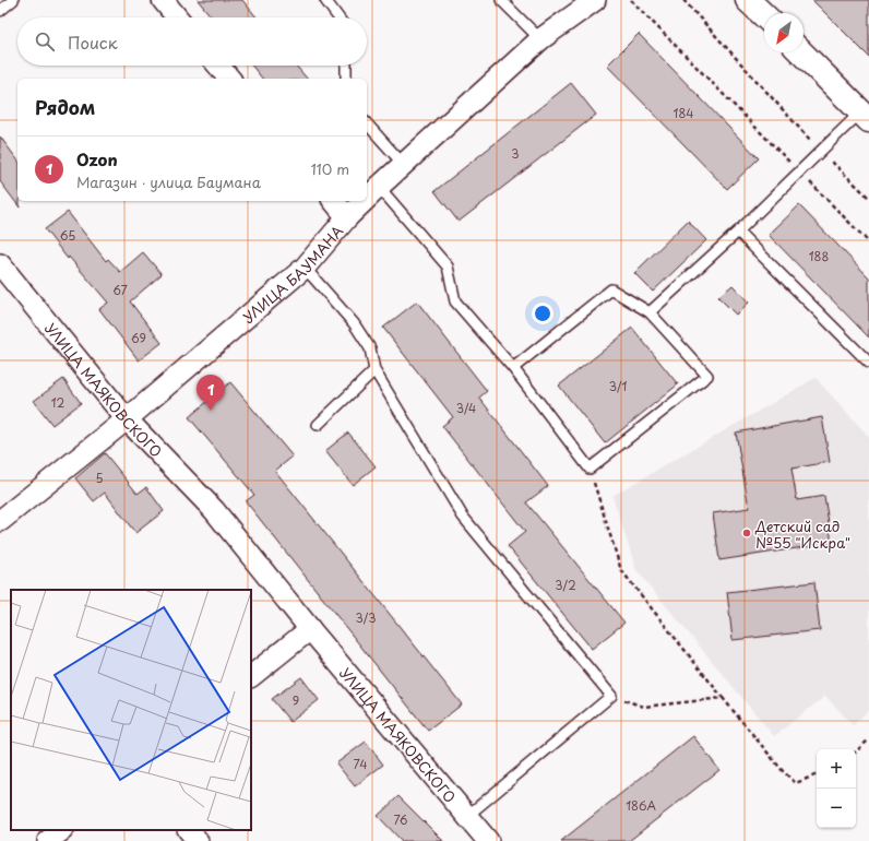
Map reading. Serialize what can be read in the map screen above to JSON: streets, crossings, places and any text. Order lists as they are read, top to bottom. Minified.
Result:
{"streets":{"street":["УЛИЦА БАУМАНА","УЛИЦА МАЯКОВСКОГО"]},"crossings":[["УЛИЦА БАУМАНА","УЛИЦА МАЯКОВСКОГО"]],"places":["Детский сад №55 \"Искра\""],"house_numbers":["184","3","65","188","67","69","3/1","12","3/4","5","3/2","3/3","9","74","186А","76"],"north":"bottom left","page":{"search":"Поиск","heading":"Рядом","list":[{"mark":"1","name":"Ozon","note":"Магазин · улица Баумана","value":"110 m"}],"pins":"1","map_buttons":["+","−"]}}
